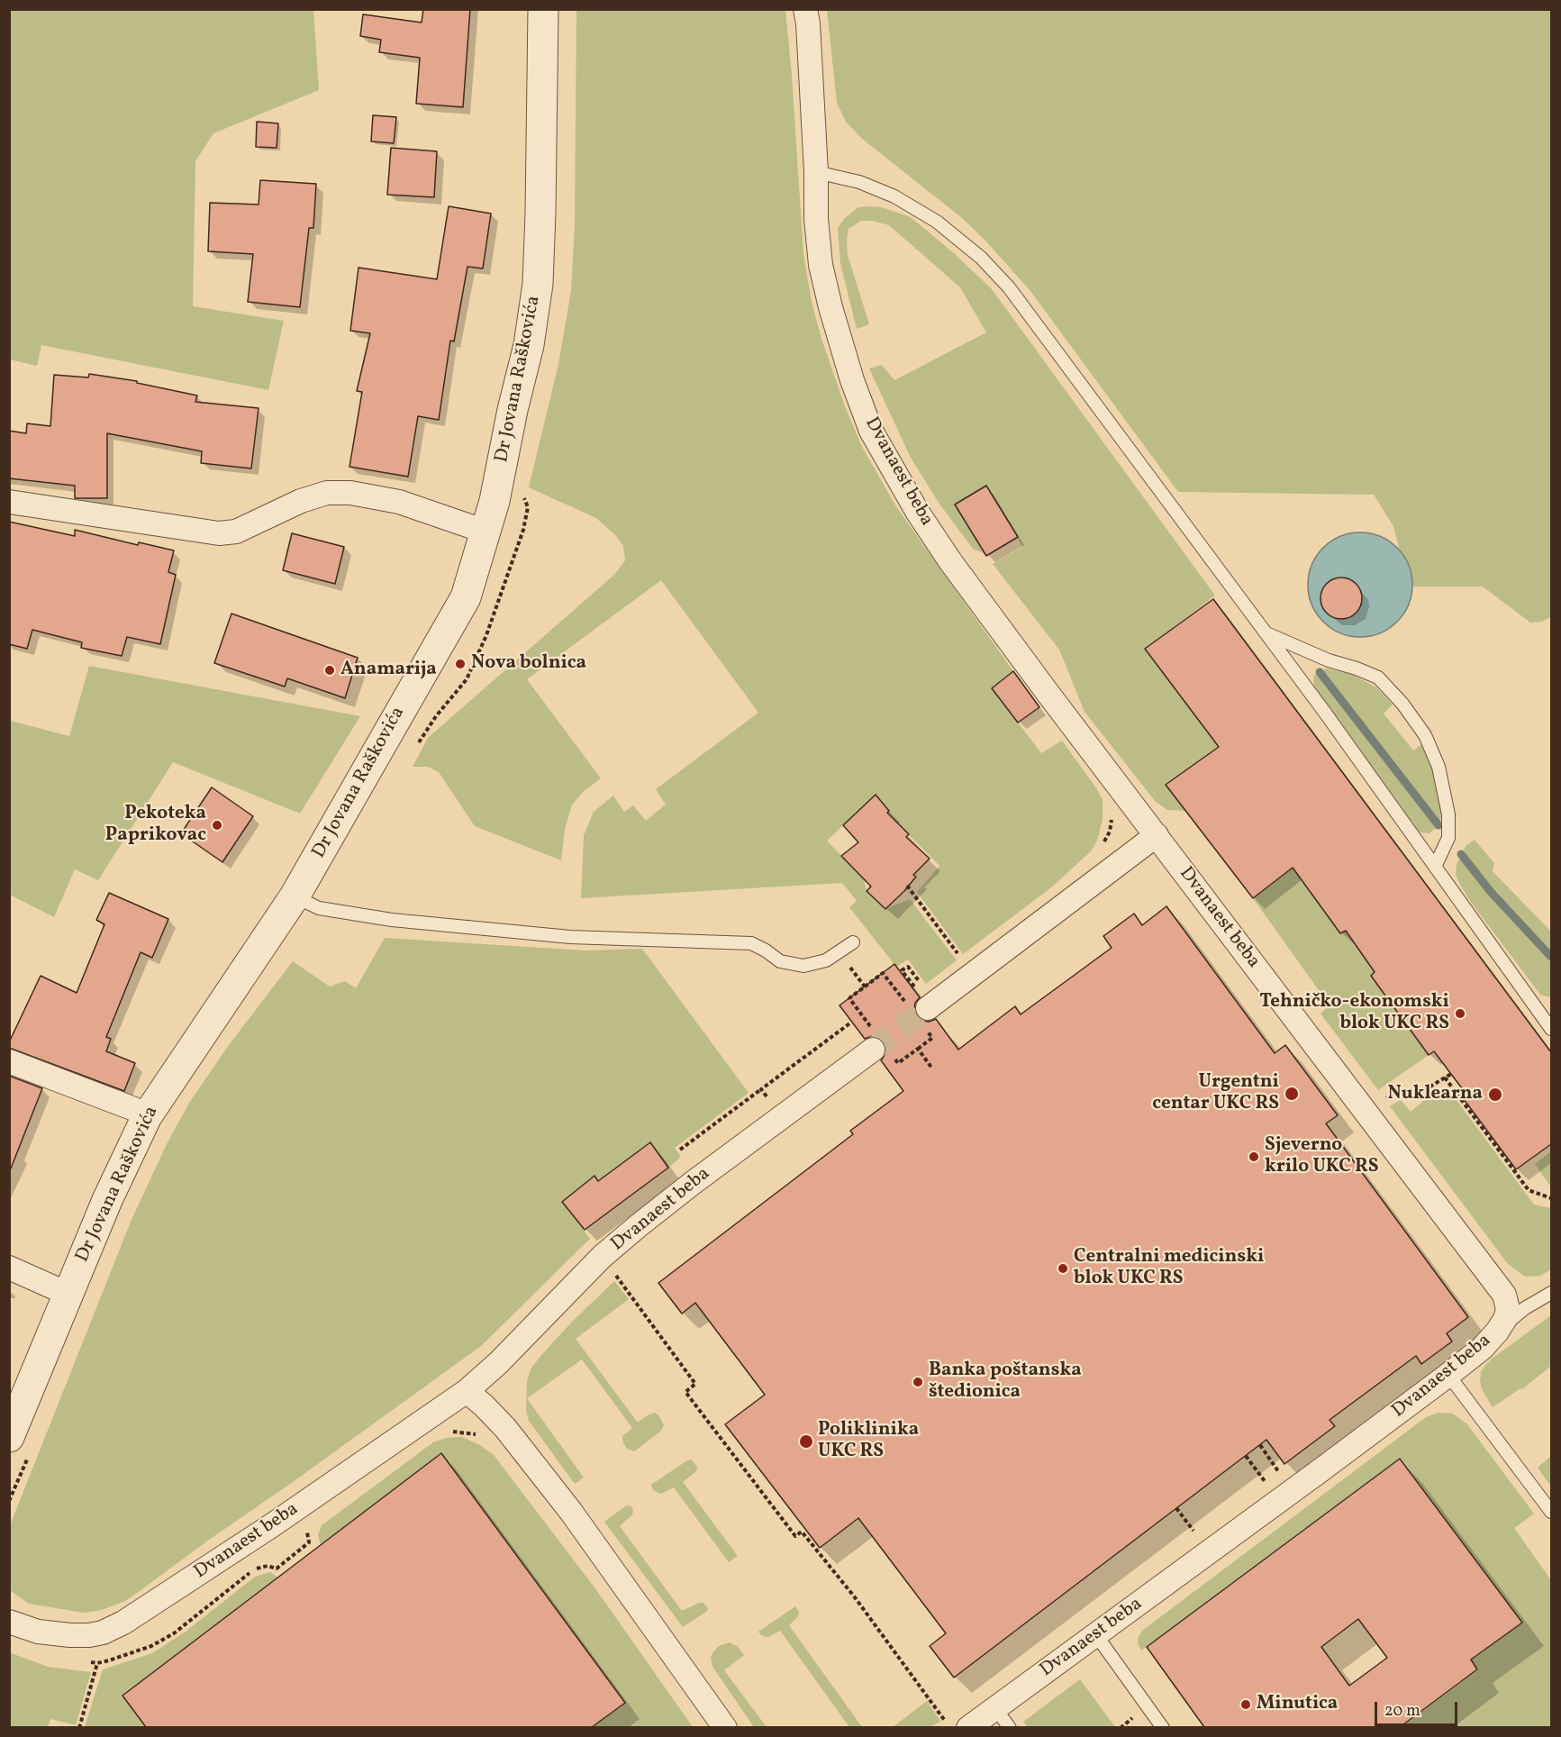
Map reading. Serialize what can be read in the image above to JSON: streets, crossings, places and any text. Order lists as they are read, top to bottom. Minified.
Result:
{"streets":{"street":["Dr Jovana Raškovića","Dvanaest beba"]},"places":["Nova bolnica","Anamarija","Pekoteka Paprikovac","Tehničko-ekonomski blok UKC RS","Urgentni centar UKC RS","Nuklearna","Sjeverno krilo UKC RS","Centralni medicinski blok UKC RS","Banka poštanska štedionica","Poliklinika UKC RS","Minutica"],"scale_bar":"20 m"}
